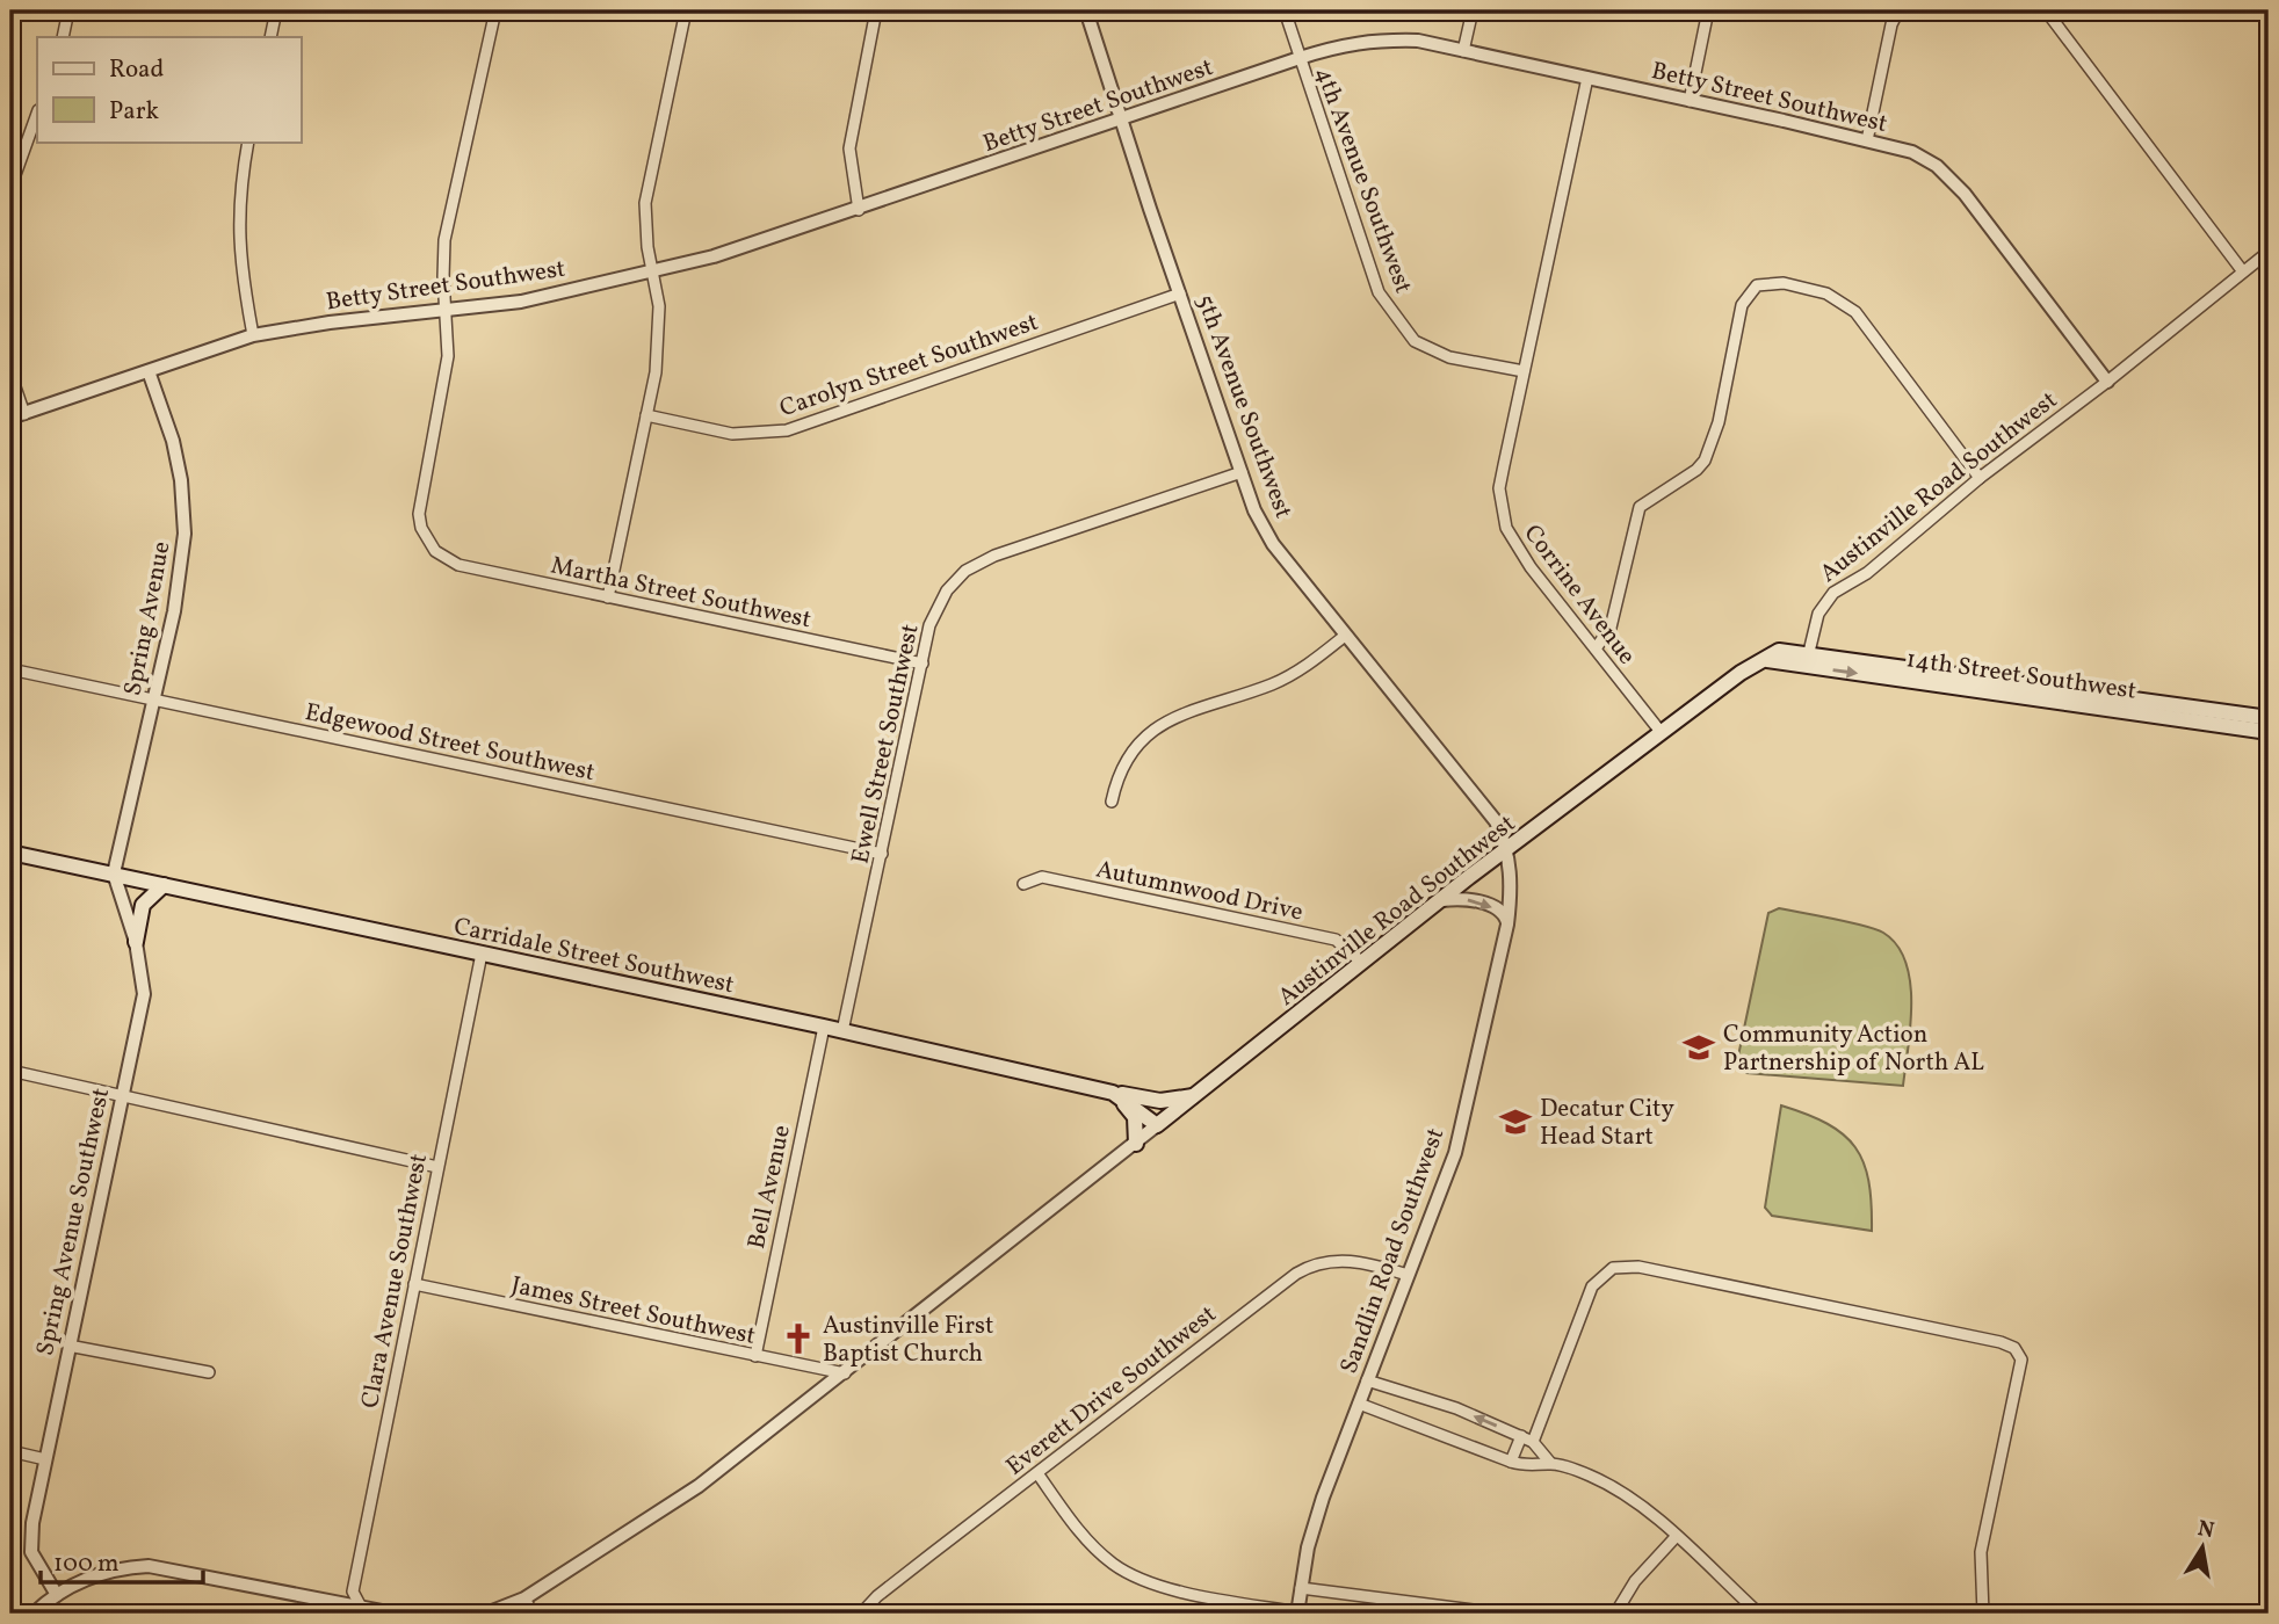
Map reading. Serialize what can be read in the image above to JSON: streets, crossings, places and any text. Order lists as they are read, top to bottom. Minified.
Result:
{"streets":{"main road":["Austinville Road Southwest","14th Street Southwest","Carridale Street Southwest"],"street":["Betty Street Southwest","4th Avenue Southwest","Carolyn Street Southwest","5th Avenue Southwest","Martha Street Southwest","Corrine Avenue","Spring Avenue","Edgewood Street Southwest","Ewell Street Southwest","Autumnwood Drive","Bell Avenue","Spring Avenue Southwest","Sandlin Road Southwest","Clara Avenue Southwest","James Street Southwest","Everett Drive Southwest"]},"crossings":[["Betty Street Southwest","4th Avenue Southwest"],["Betty Street Southwest","5th Avenue Southwest"],["Betty Street Southwest","Austinville Road Southwest"],["Betty Street Southwest","Martha Street Southwest"],["Betty Street Southwest","Corrine Avenue"],["Betty Street Southwest","Spring Avenue"],["4th Avenue Southwest","Corrine Avenue"],["Carolyn Street Southwest","5th Avenue Southwest"],["5th Avenue Southwest","Austinville Road Southwest"],["5th Avenue Southwest","Ewell Street Southwest"],["5th Avenue Southwest","Sandlin Road Southwest"],["Austinville Road Southwest","Corrine Avenue"],["Austinville Road Southwest","14th Street Southwest"],["Austinville Road Southwest","Autumnwood Drive"],["Austinville Road Southwest","Carridale Street Southwest"],["Austinville Road Southwest","Sandlin Road Southwest"],["Austinville Road Southwest","James Street Southwest"],["Martha Street Southwest","Ewell Street Southwest"],["Spring Avenue","Edgewood Street Southwest"],["Spring Avenue","Carridale Street Southwest"],["Spring Avenue","Spring Avenue Southwest"],["Edgewood Street Southwest","Ewell Street Southwest"],["Ewell Street Southwest","Carridale Street Southwest"],["Carridale Street Southwest","Bell Avenue"],["Carridale Street Southwest","Spring Avenue Southwest"],["Carridale Street Southwest","Clara Avenue Southwest"],["Bell Avenue","James Street Southwest"],["Sandlin Road Southwest","Everett Drive Southwest"],["Clara Avenue Southwest","James Street Southwest"]],"places":{"school or university":["Community Action Partnership of North AL","Decatur City Head Start"],"church":["Austinville First Baptist Church"]},"legend":["Road","Park"],"scale_bar":"100 m","north":"top"}
